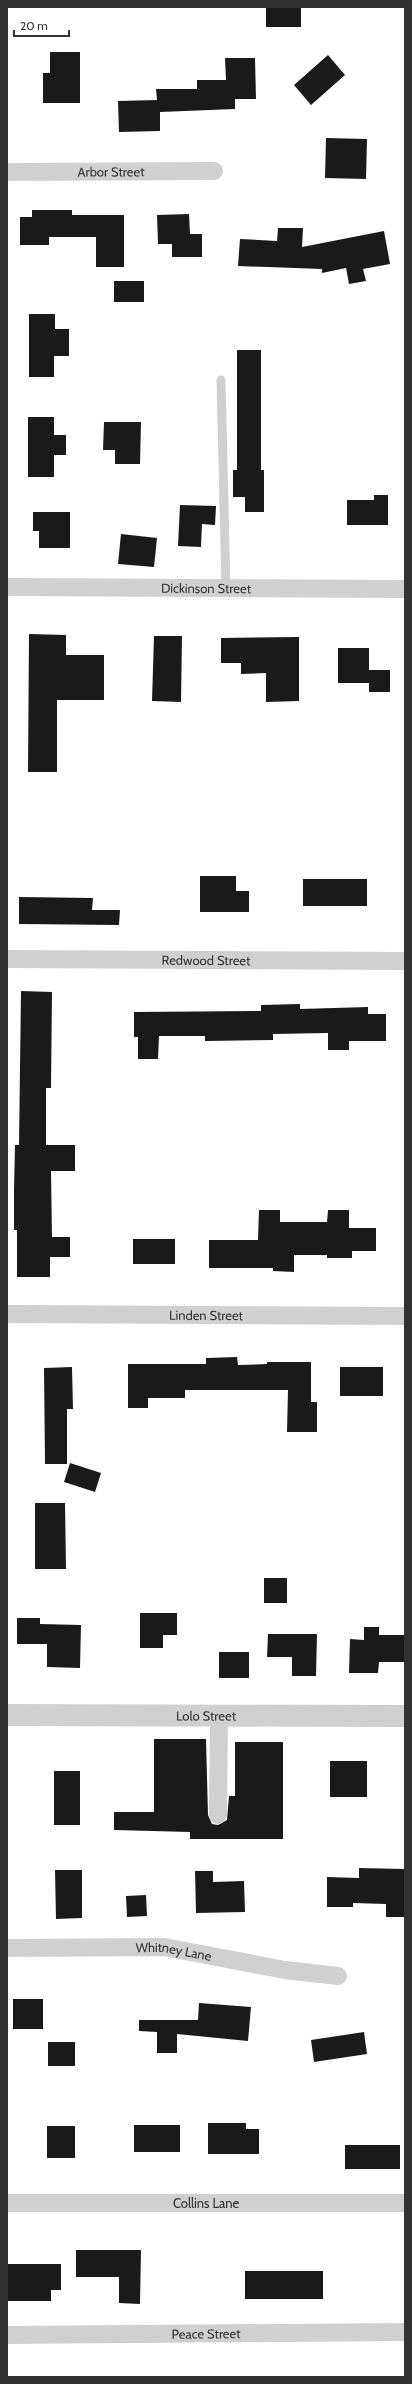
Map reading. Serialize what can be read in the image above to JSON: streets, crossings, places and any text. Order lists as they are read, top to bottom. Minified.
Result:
{"streets":{"street":["Arbor Street","Dickinson Street","Redwood Street","Linden Street","Lolo Street","Whitney Lane","Collins Lane","Peace Street"]},"scale_bar":"20 m"}
